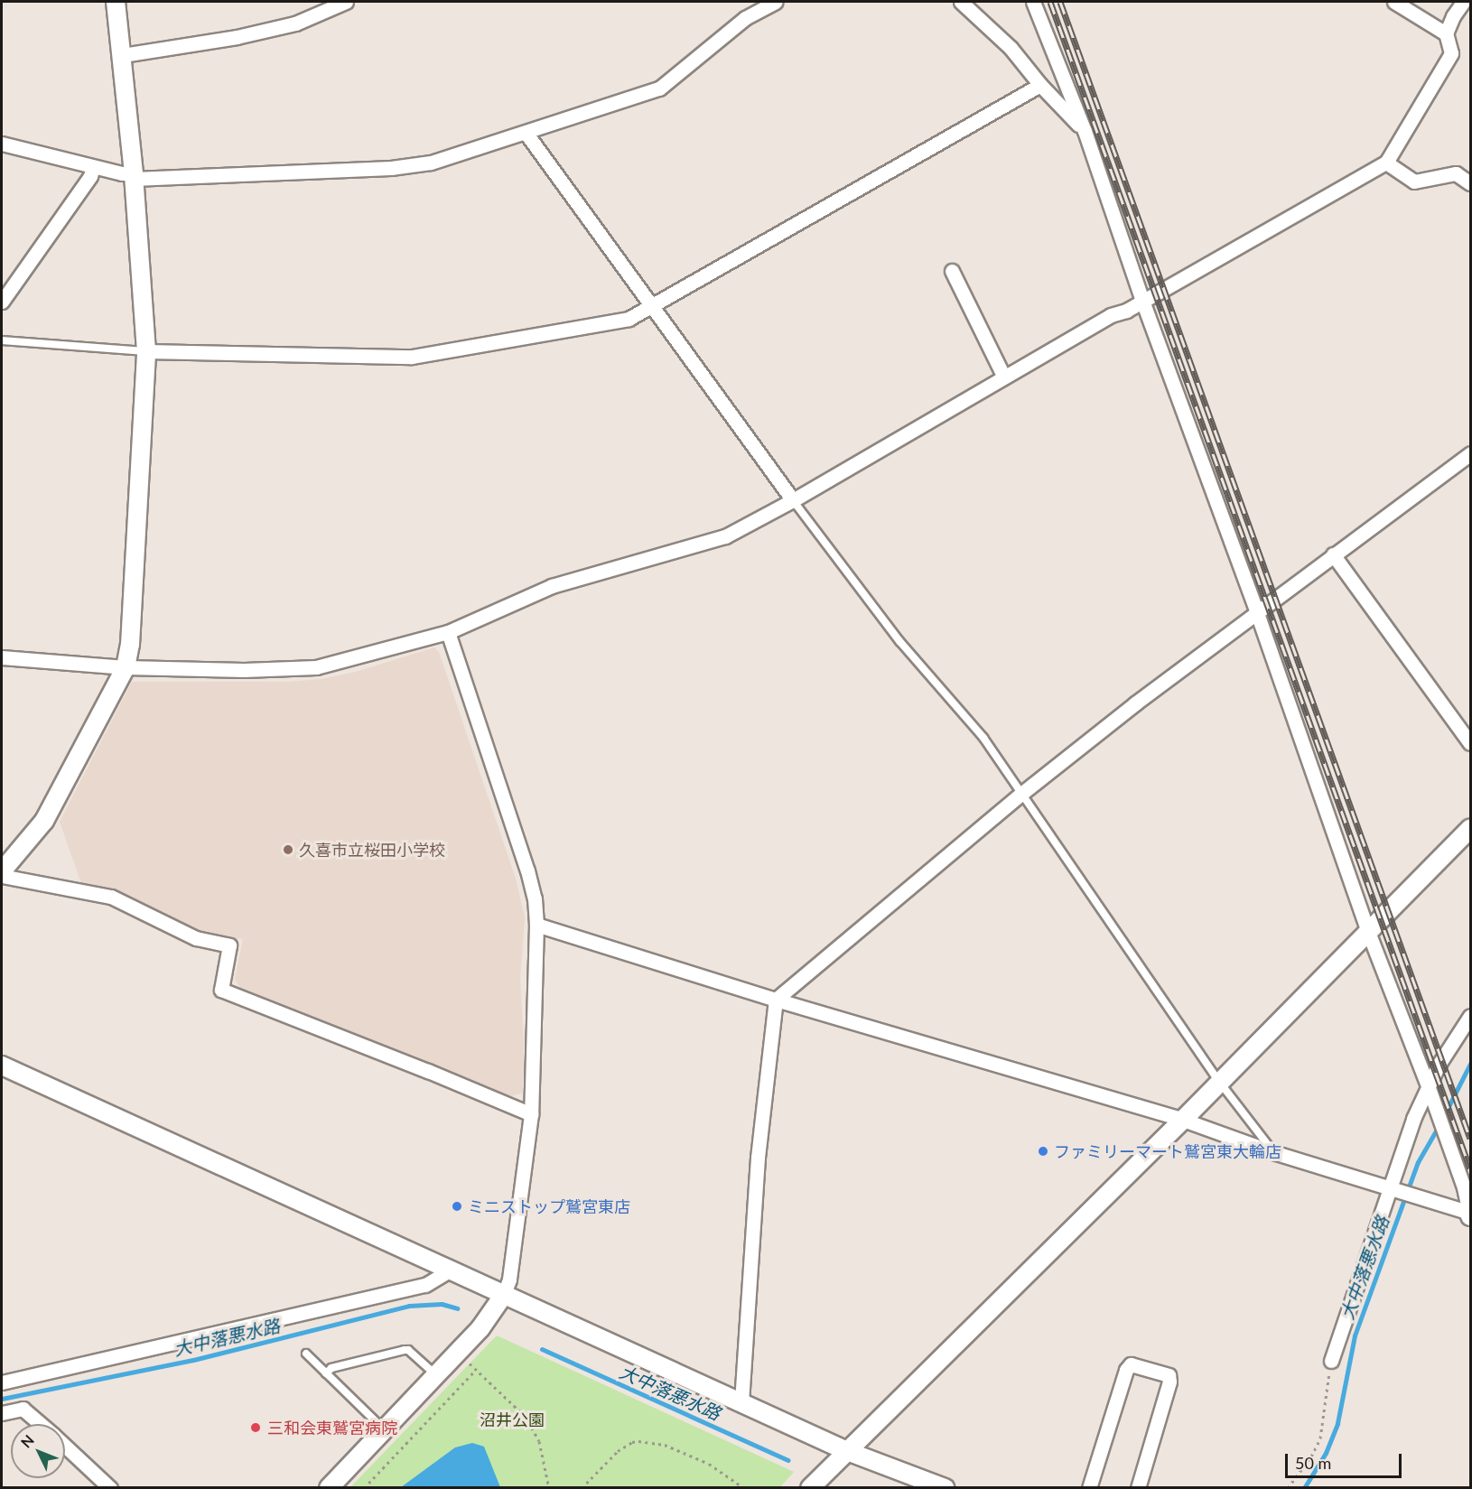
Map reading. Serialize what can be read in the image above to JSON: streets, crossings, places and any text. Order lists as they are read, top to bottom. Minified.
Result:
{"water":["大中落悪水路"],"parks":["沼井公園"],"places":["久喜市立桜田小学校","ファミリーマート鷲宮東大輪店","ミニストップ鷲宮東店","三和会東鷲宮病院"],"scale_bar":"50 m","north":"top left"}
